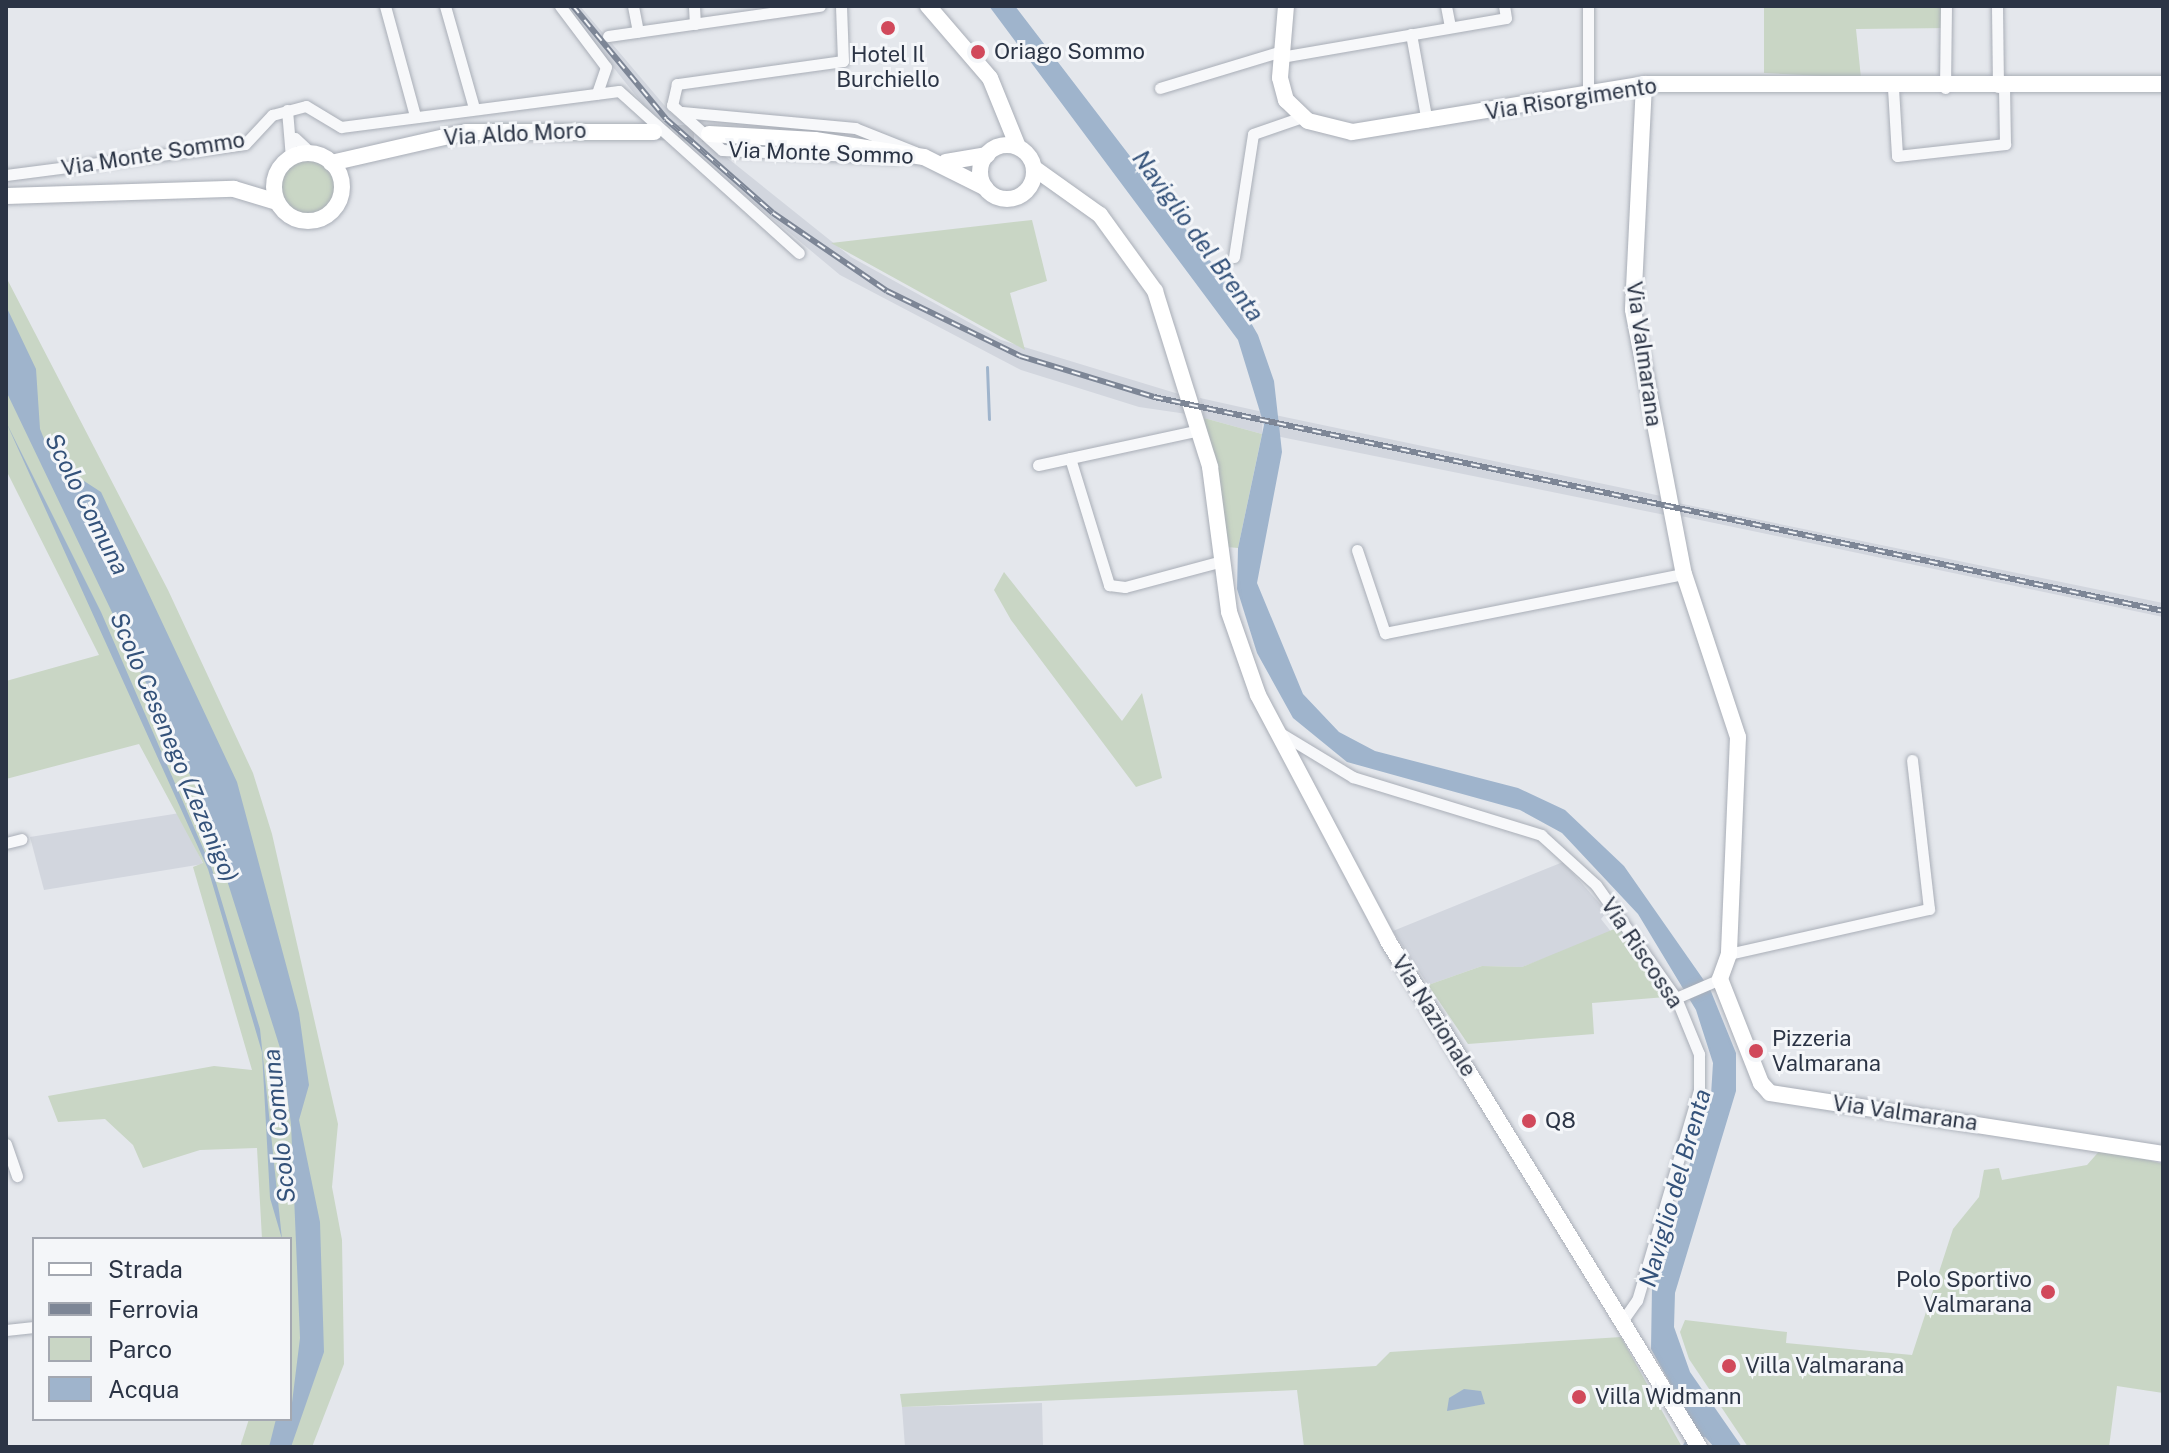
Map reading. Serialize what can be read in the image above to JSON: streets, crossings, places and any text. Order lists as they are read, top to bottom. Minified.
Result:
{"streets":{"main road":["Via Risorgimento","Via Aldo Moro","Via Valmarana","Via Nazionale"],"street":["Via Monte Sommo","Via Riscossa"]},"crossings":[["Via Risorgimento","Via Valmarana"],["Via Riscossa","Via Nazionale"]],"water":["Naviglio del Brenta","Scolo Comuna","Scolo Cesenego (Zezenigo)"],"places":["Hotel Il Burchiello","Oriago Sommo","Pizzeria Valmarana","Q8","Polo Sportivo Valmarana","Villa Valmarana","Villa Widmann"],"legend":["Strada","Ferrovia","Parco","Acqua"]}
